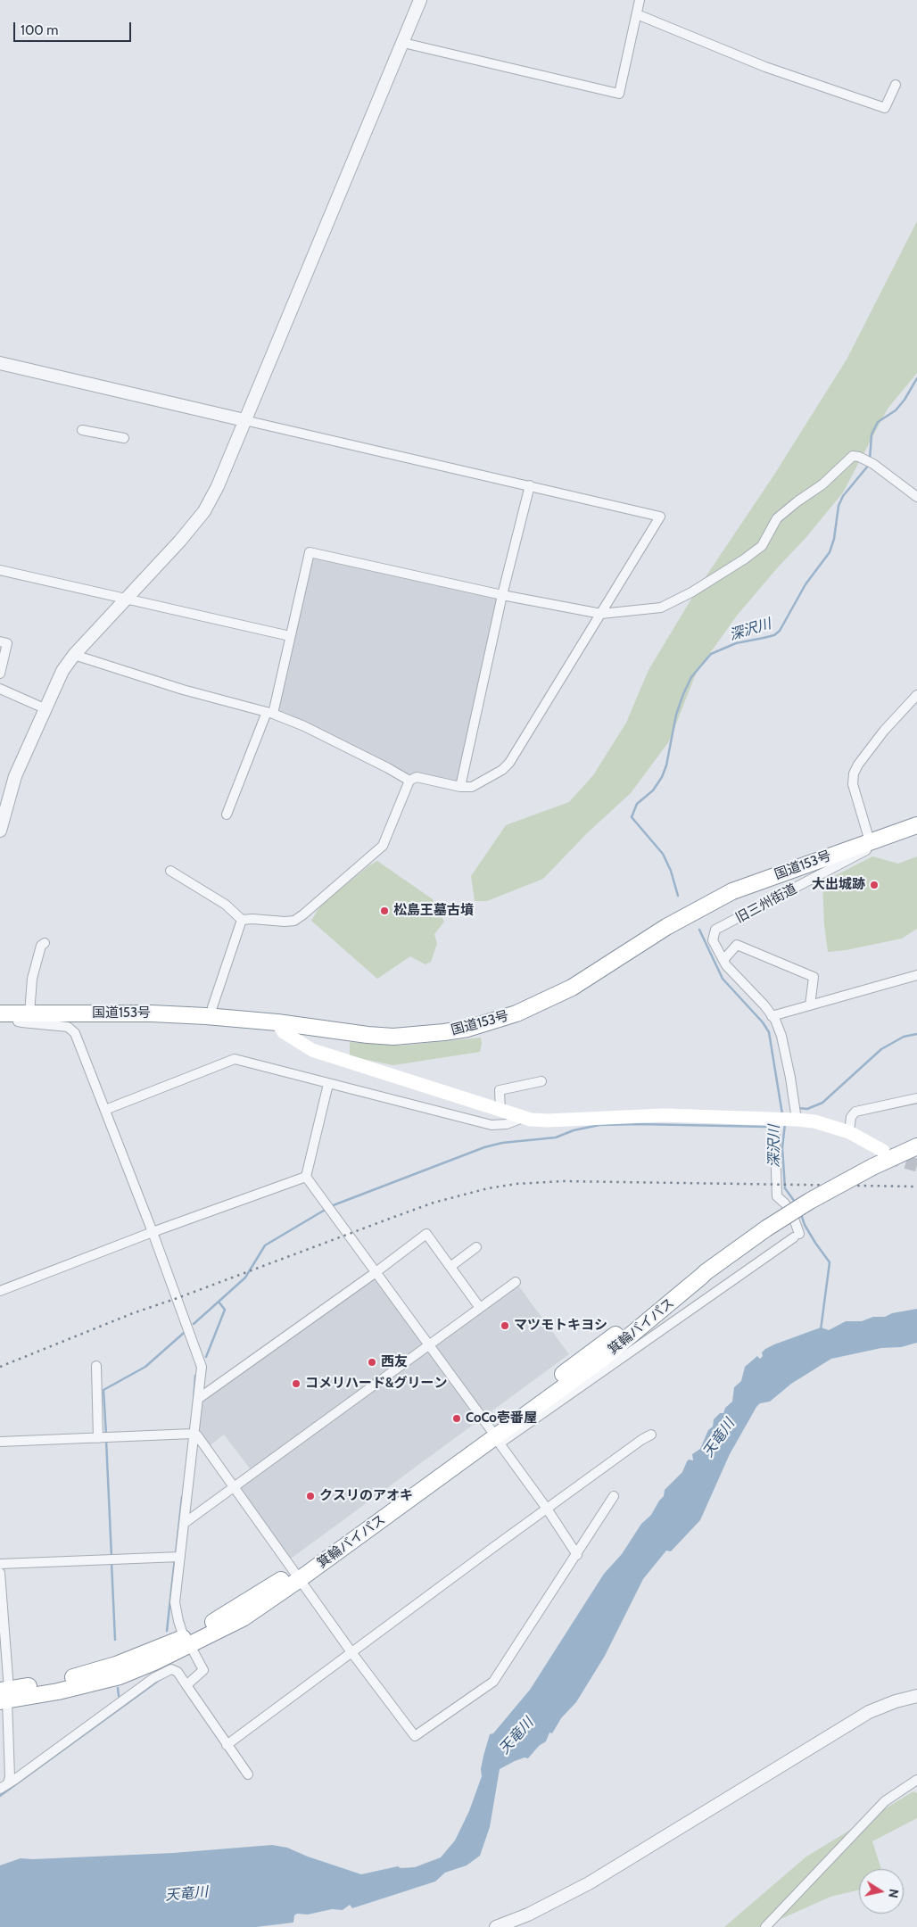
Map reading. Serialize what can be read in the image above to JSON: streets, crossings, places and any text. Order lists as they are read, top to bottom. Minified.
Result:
{"streets":{"highway":["国道153号","箕輪バイパス"],"street":["旧三州街道"]},"crossings":[["国道153号","旧三州街道"]],"water":["深沢川","天竜川"],"places":["大出城跡","松島王墓古墳","マツモトキヨシ","西友","コメリハード&グリーン","CoCo壱番屋","クスリのアオキ"],"scale_bar":"100 m","north":"right"}
